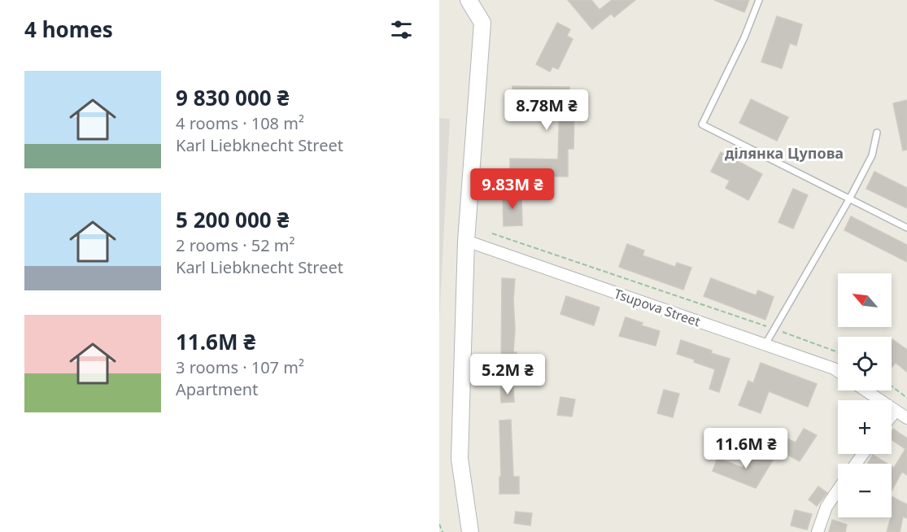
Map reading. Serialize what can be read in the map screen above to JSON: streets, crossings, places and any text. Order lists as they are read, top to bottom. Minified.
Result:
{"streets":{"street":["Tsupova Street"]},"districts":["ділянка Цупова"],"north":"top left","page":{"heading":"4 homes","list":[{"name":"9 830 000 ₴","note":"4 rooms · 108 m² · Karl Liebknecht Street"},{"name":"5 200 000 ₴","note":"2 rooms · 52 m² · Karl Liebknecht Street"},{"name":"11.6M ₴","note":"3 rooms · 107 m² · Apartment"}],"price":["8.78M ₴","9.83M ₴","5.2M ₴","11.6M ₴"],"map_buttons":["+","−"]}}
